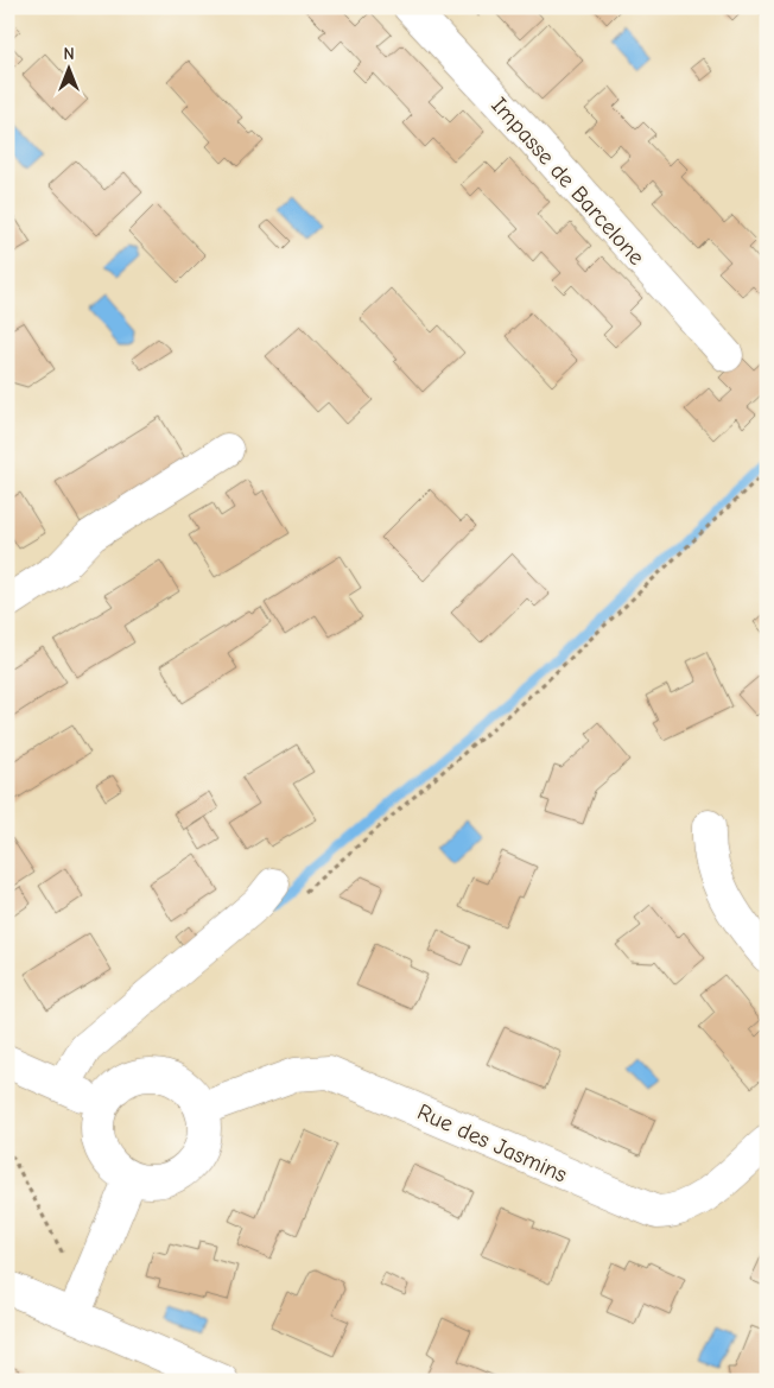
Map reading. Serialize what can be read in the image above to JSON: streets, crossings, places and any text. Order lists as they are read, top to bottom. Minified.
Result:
{"streets":{"street":["Impasse de Barcelone","Rue des Jasmins"]},"north":"top"}
